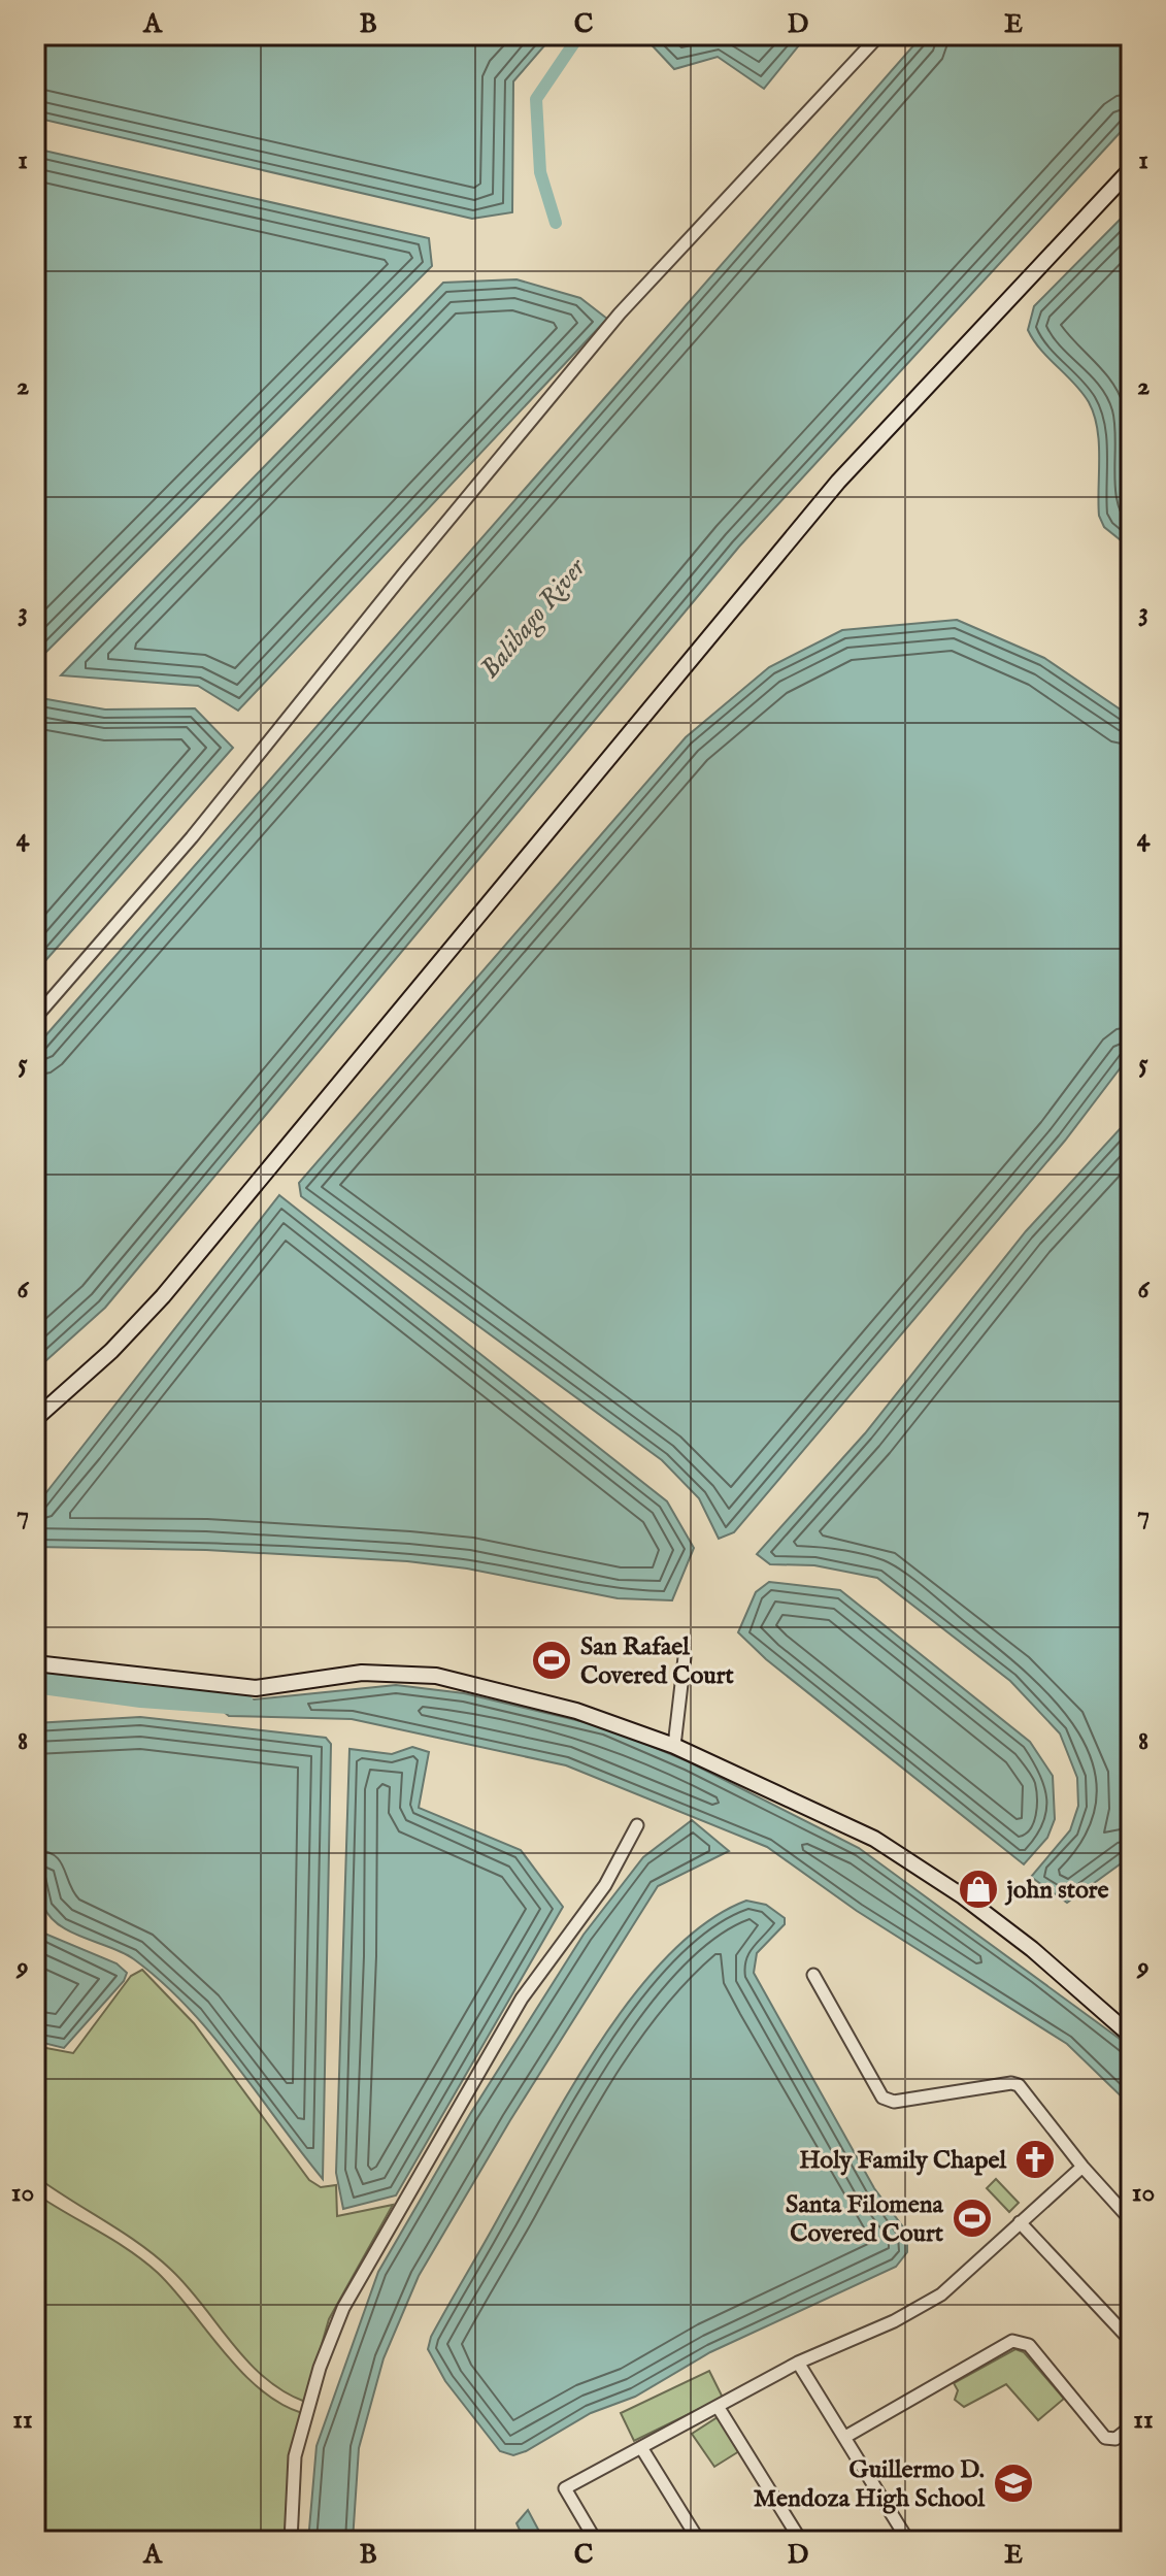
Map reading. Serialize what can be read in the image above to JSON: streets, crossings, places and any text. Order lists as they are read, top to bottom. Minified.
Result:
{"water":["Balibago River"],"places":{"sports":["San Rafael Covered Court","Santa Filomena Covered Court"],"shop":["john store"],"church":["Holy Family Chapel"],"school or university":["Guillermo D. Mendoza High School"]},"grid":{"columns":["A","B","C","D","E"],"rows":["1","2","3","4","5","6","7","8","9","10","11"]}}
